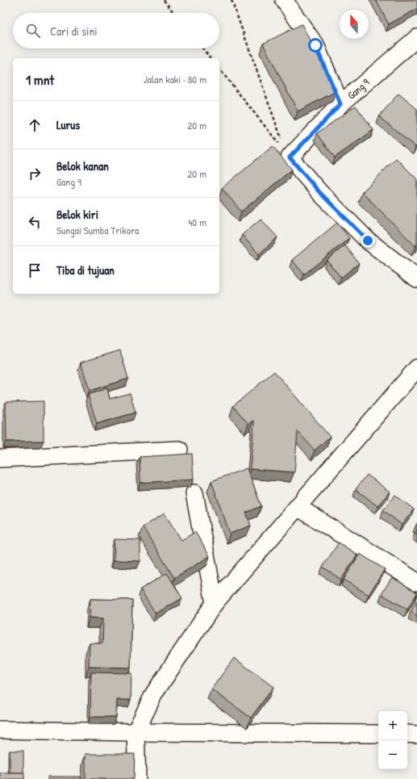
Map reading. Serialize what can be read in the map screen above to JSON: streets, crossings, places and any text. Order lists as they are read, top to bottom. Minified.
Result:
{"streets":{"street":["Gang 9"]},"north":"top","page":{"search":"Cari di sini","heading":["1 mnt","Jalan kaki · 80 m"],"list":[["Lurus","20 m"],["Belok kanan","Gang 9","20 m"],["Belok kiri","Sungai Sumba Trikora","40 m"],"Tiba di tujuan"],"map_buttons":["+","−"]}}
